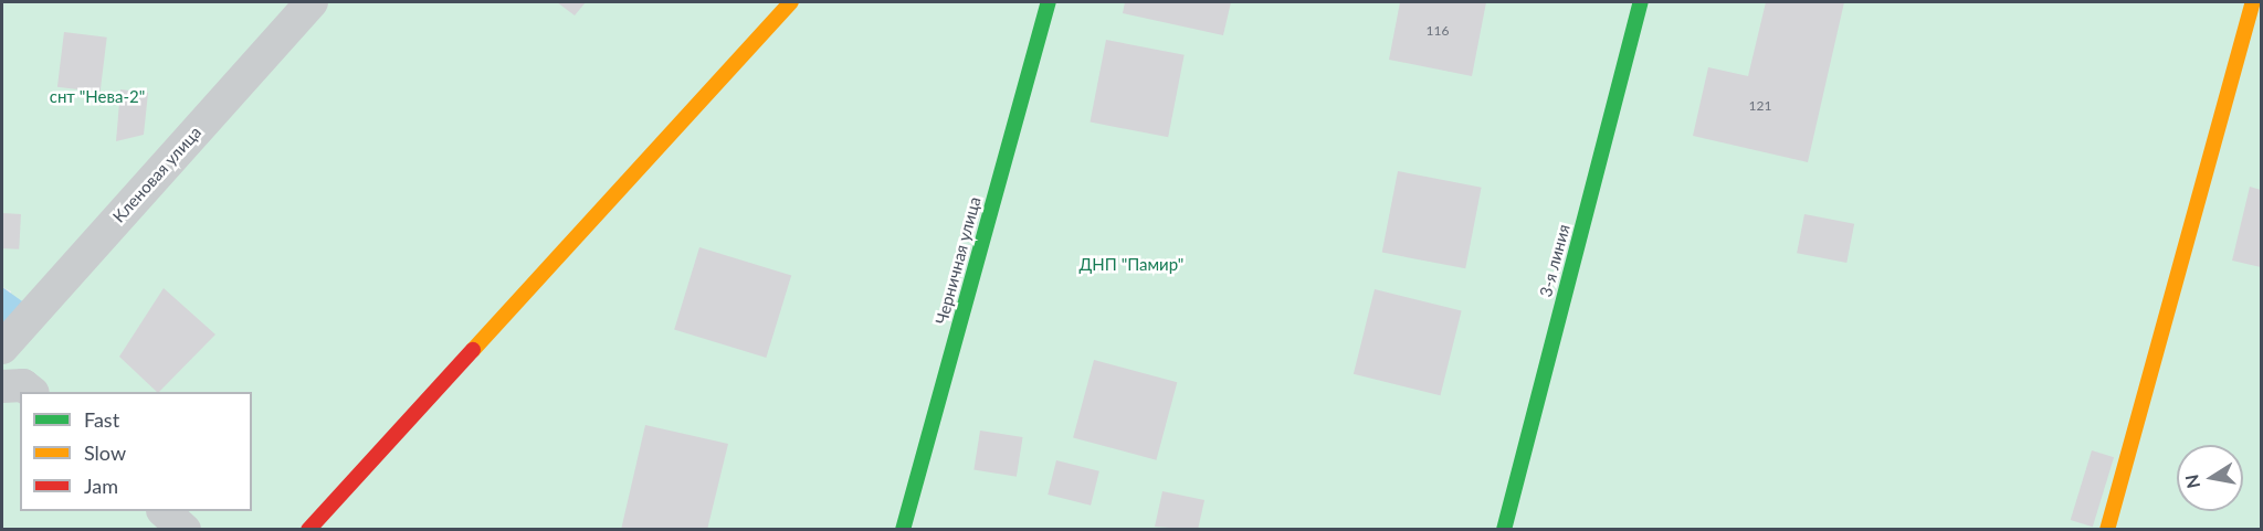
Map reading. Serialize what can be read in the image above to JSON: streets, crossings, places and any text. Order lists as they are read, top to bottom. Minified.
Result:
{"streets":{"street":["Кленовая улица","Черничная улица","3-я линия"]},"parks":["снт \"Нева-2\"","ДНП \"Памир\""],"house_numbers":["116","121"],"legend":["Fast","Slow","Jam"],"north":"left"}
